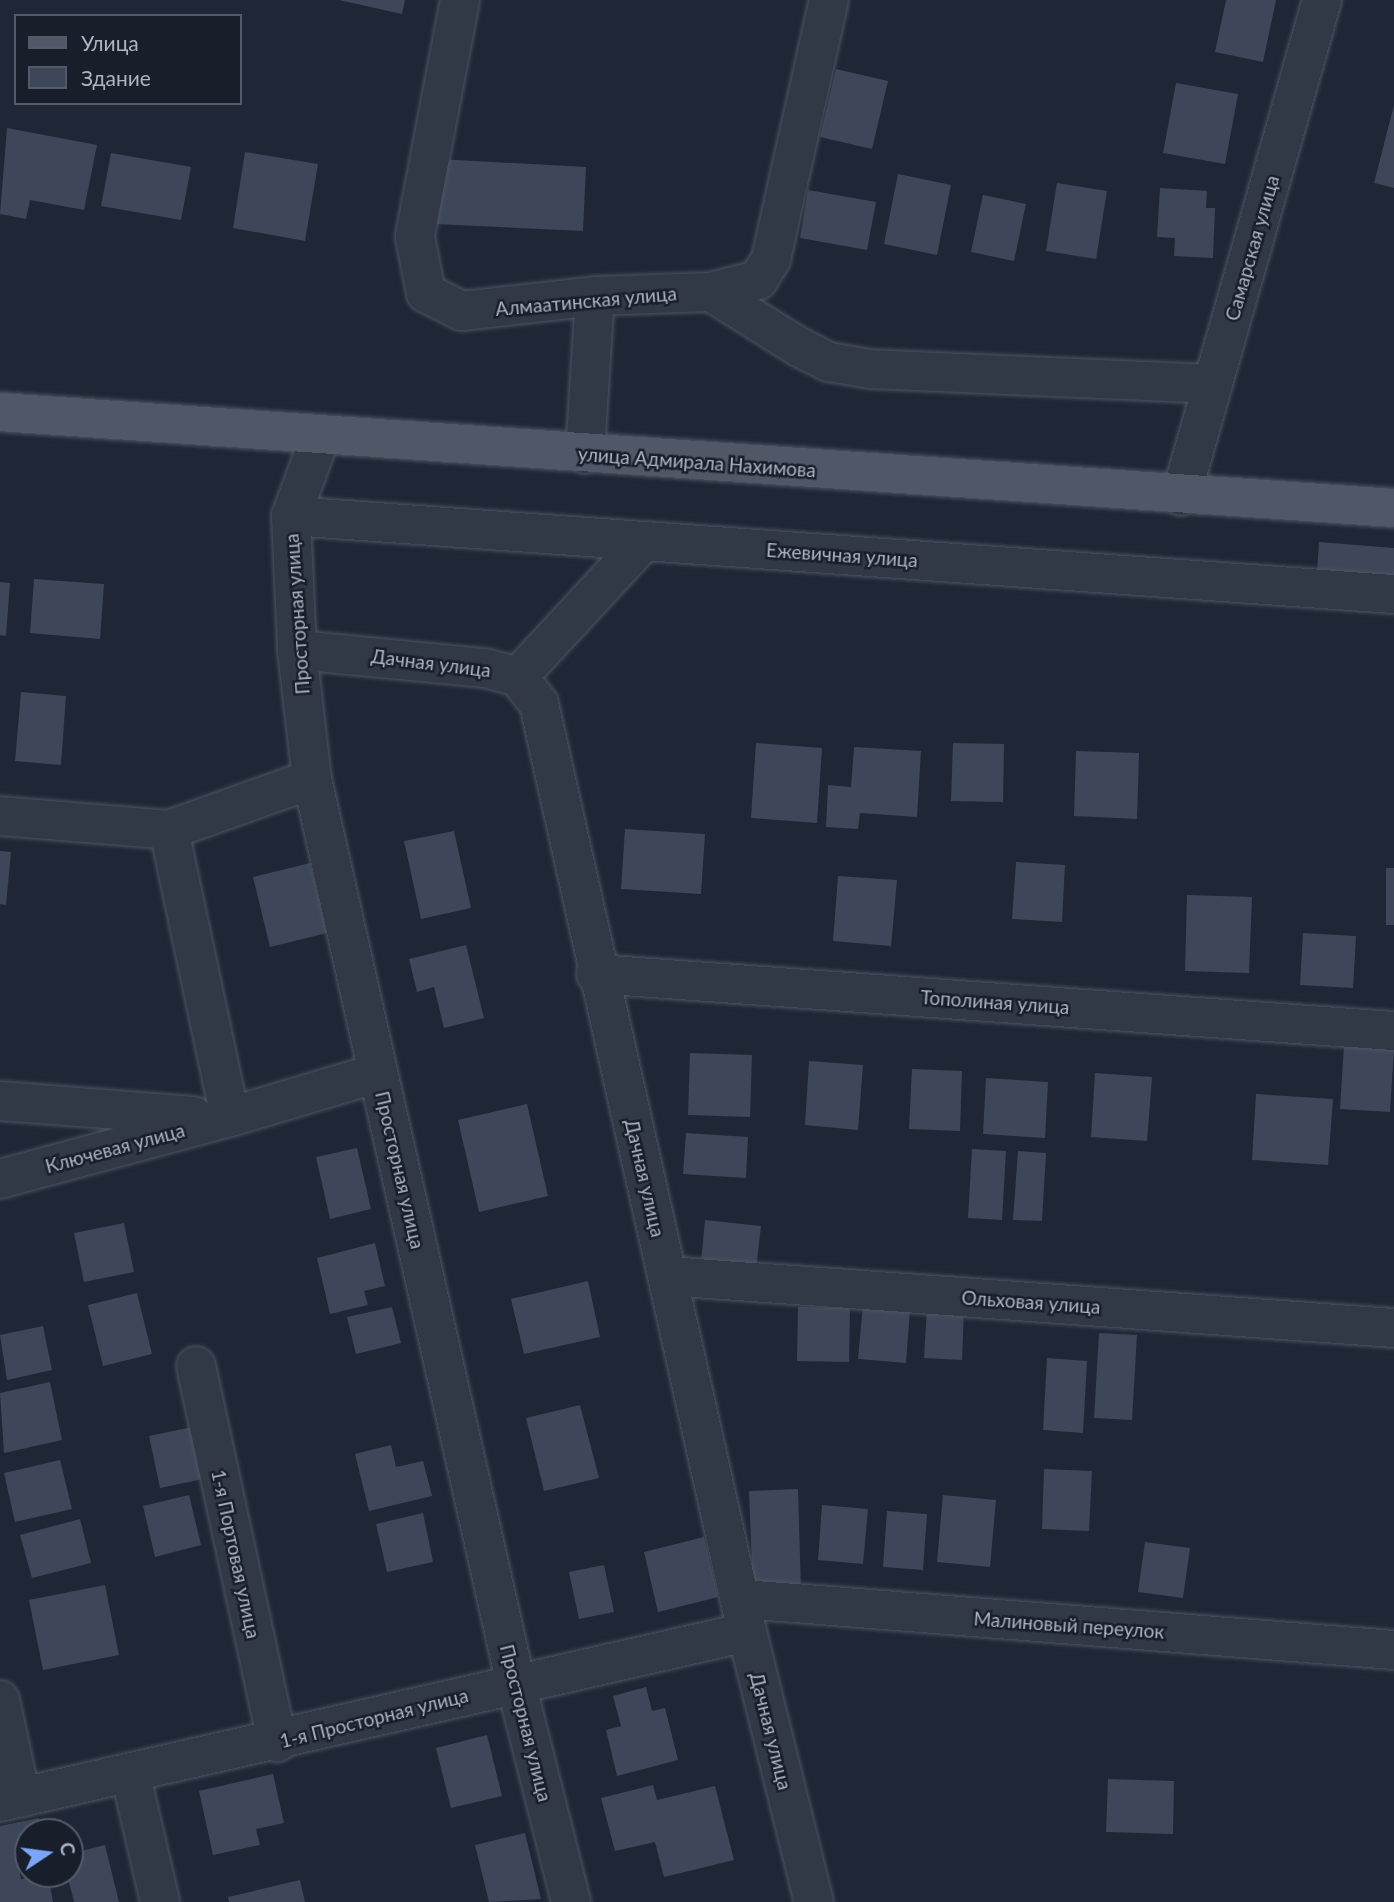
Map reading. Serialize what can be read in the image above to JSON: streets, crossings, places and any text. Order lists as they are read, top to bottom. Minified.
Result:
{"streets":{"main road":["улица Адмирала Нахимова"],"street":["Самарская улица","Алмаатинская улица","Ежевичная улица","Просторная улица","Дачная улица","Тополиная улица","Ключевая улица","Ольховая улица","1-я Портовая улица","Малиновый переулок","1-я Просторная улица"]},"crossings":[["Самарская улица","улица Адмирала Нахимова"],["улица Адмирала Нахимова","Просторная улица"],["Ежевичная улица","Просторная улица"],["Просторная улица","Дачная улица"],["Просторная улица","Ключевая улица"],["Просторная улица","1-я Просторная улица"],["Дачная улица","Тополиная улица"],["Дачная улица","Ольховая улица"],["Дачная улица","Малиновый переулок"],["Дачная улица","1-я Просторная улица"],["1-я Портовая улица","1-я Просторная улица"],["Малиновый переулок","1-я Просторная улица"]],"legend":["Улица","Здание"],"north":"right"}
